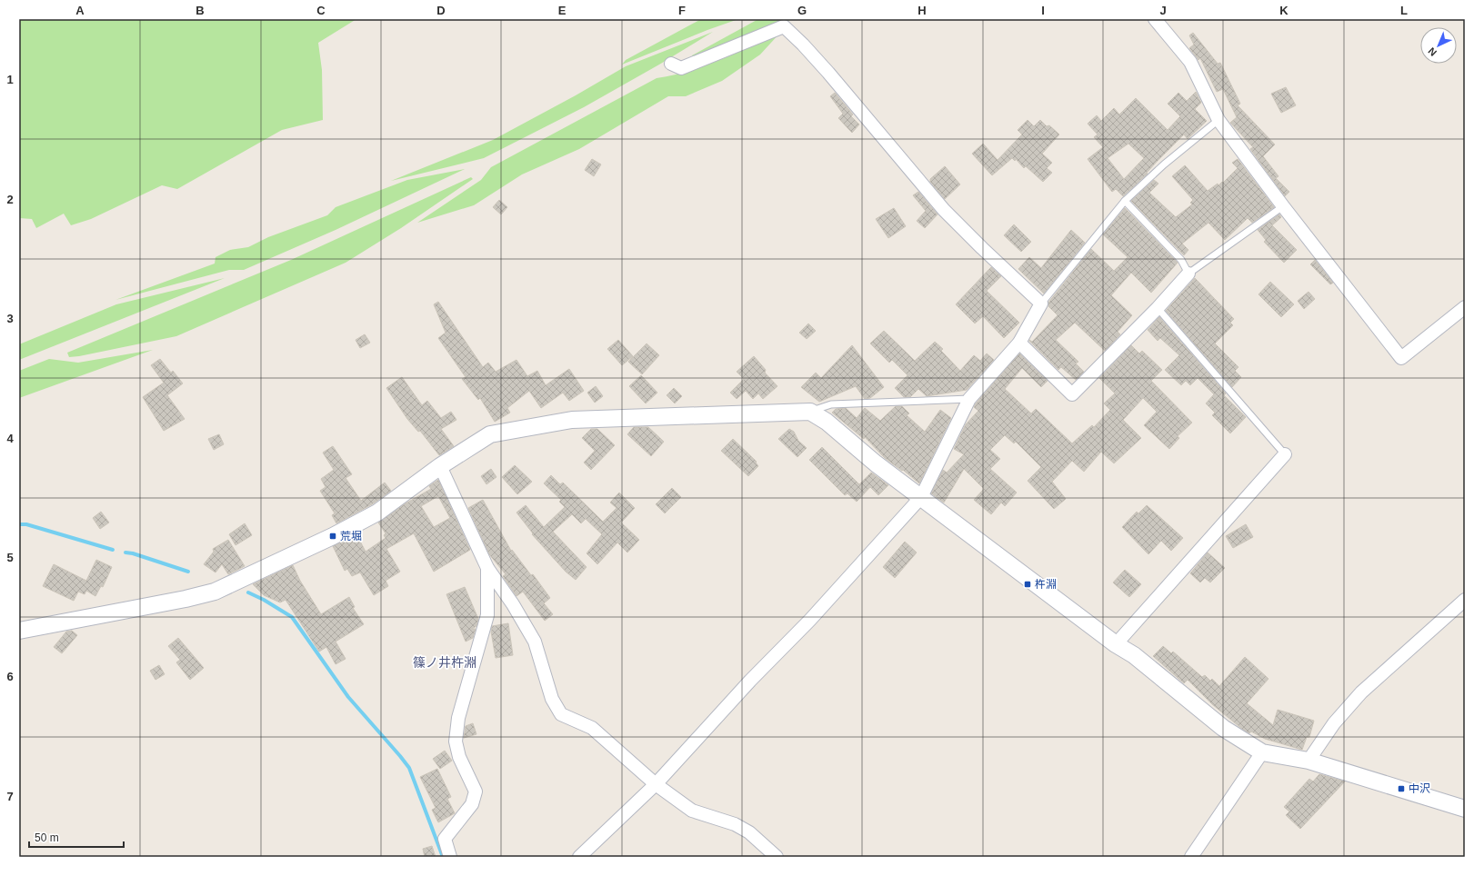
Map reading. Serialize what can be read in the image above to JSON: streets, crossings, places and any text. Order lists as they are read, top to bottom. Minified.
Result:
{"districts":["篠ノ井杵淵"],"places":{"transit":["荒堀","杵淵","中沢"]},"scale_bar":"50 m","north":"bottom left","grid":{"columns":["A","B","C","D","E","F","G","H","I","J","K","L"],"rows":["1","2","3","4","5","6","7"]}}
